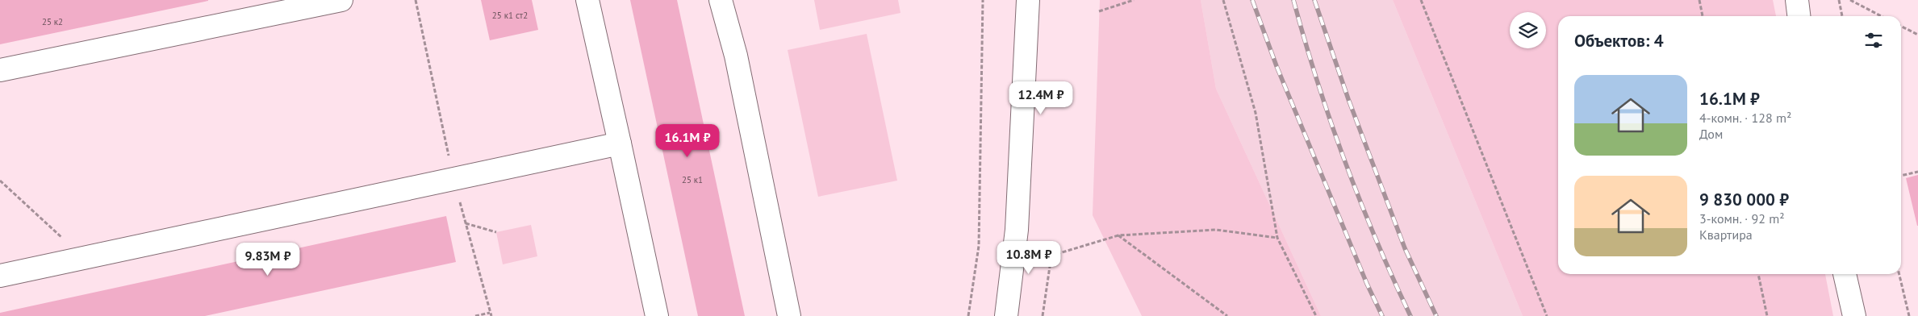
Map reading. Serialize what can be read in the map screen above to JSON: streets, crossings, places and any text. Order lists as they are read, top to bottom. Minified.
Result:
{"house_numbers":["25 к1 ст2","25 к2","25 к1"],"page":{"heading":"Объектов: 4","list":[{"name":"16.1M ₽","note":"4-комн. · 128 m² · Дом"},{"name":"9 830 000 ₽","note":"3-комн. · 92 m² · Квартира"}],"price":["12.4M ₽","16.1M ₽","10.8M ₽","9.83M ₽"]}}
